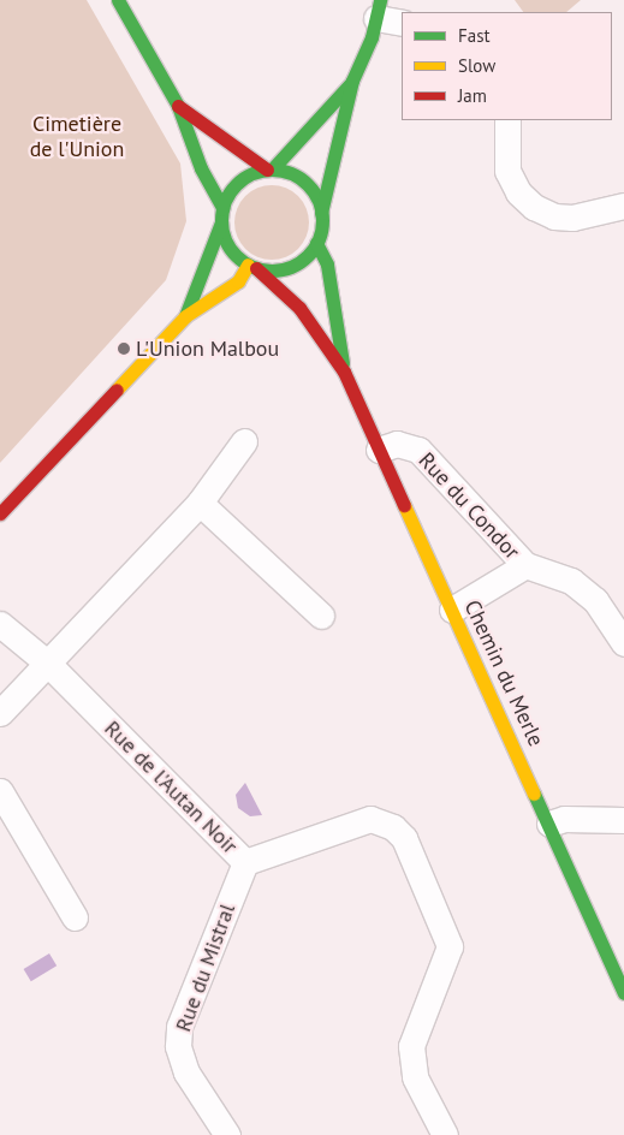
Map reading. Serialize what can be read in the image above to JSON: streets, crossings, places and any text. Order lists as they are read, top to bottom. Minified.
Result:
{"streets":{"street":["Rue du Condor","Chemin du Merle","Rue de l'Autan Noir","Rue du Mistral"]},"crossings":[["Rue du Condor","Chemin du Merle"],["Rue de l'Autan Noir","Rue du Mistral"]],"parks":["Cimetière de l'Union"],"places":["L'Union Malbou"],"legend":["Fast","Slow","Jam"]}
